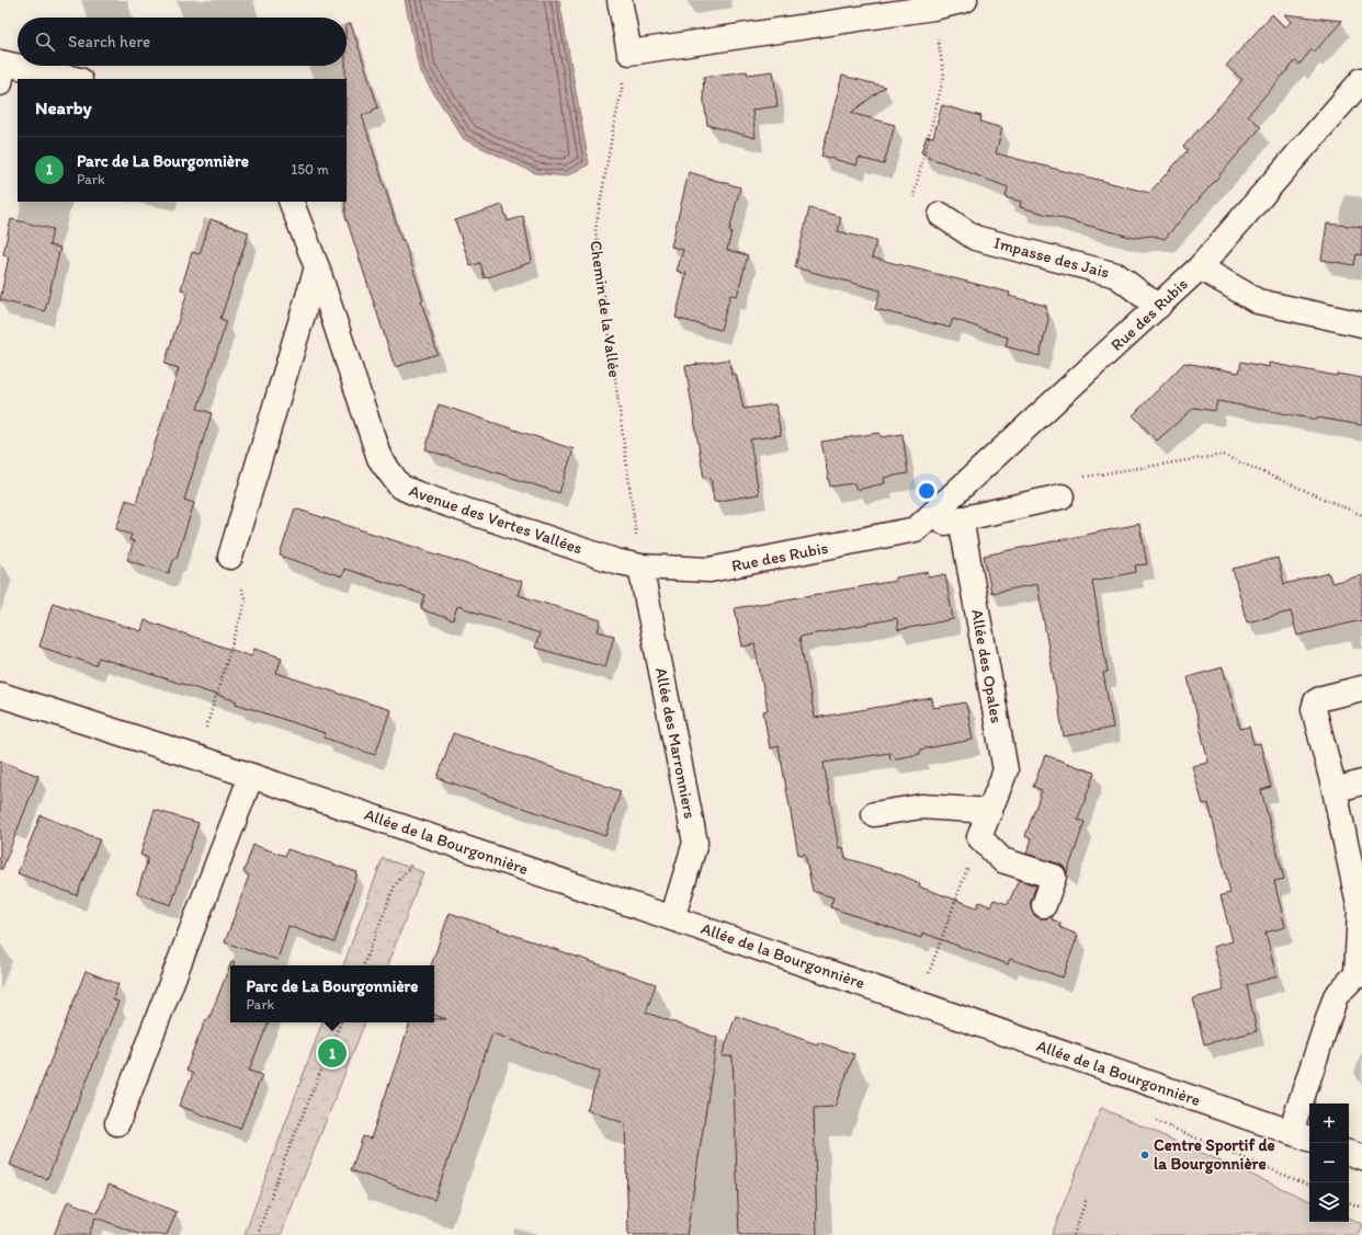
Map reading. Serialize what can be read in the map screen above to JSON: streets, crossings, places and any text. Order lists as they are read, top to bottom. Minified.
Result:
{"streets":{"street":["Impasse des Jais","Rue des Rubis","Avenue des Vertes Vallées","Allée des Opales","Allée des Marronniers","Allée de la Bourgonnière"],"path":["Chemin de la Vallée"]},"crossings":[["Impasse des Jais","Rue des Rubis"],["Chemin de la Vallée","Rue des Rubis"],["Chemin de la Vallée","Avenue des Vertes Vallées"],["Chemin de la Vallée","Allée des Marronniers"],["Rue des Rubis","Avenue des Vertes Vallées"],["Rue des Rubis","Allée des Opales"],["Rue des Rubis","Allée des Marronniers"],["Avenue des Vertes Vallées","Allée des Marronniers"],["Allée des Marronniers","Allée de la Bourgonnière"]],"places":["Centre Sportif de la Bourgonnière"],"page":{"search":"Search here","heading":"Nearby","list":[{"mark":"1","name":"Parc de La Bourgonnière","note":"Park","value":"150 m"}],"popup":["Parc de La Bourgonnière","Park"],"pins":"1","map_buttons":["+","−"]}}
